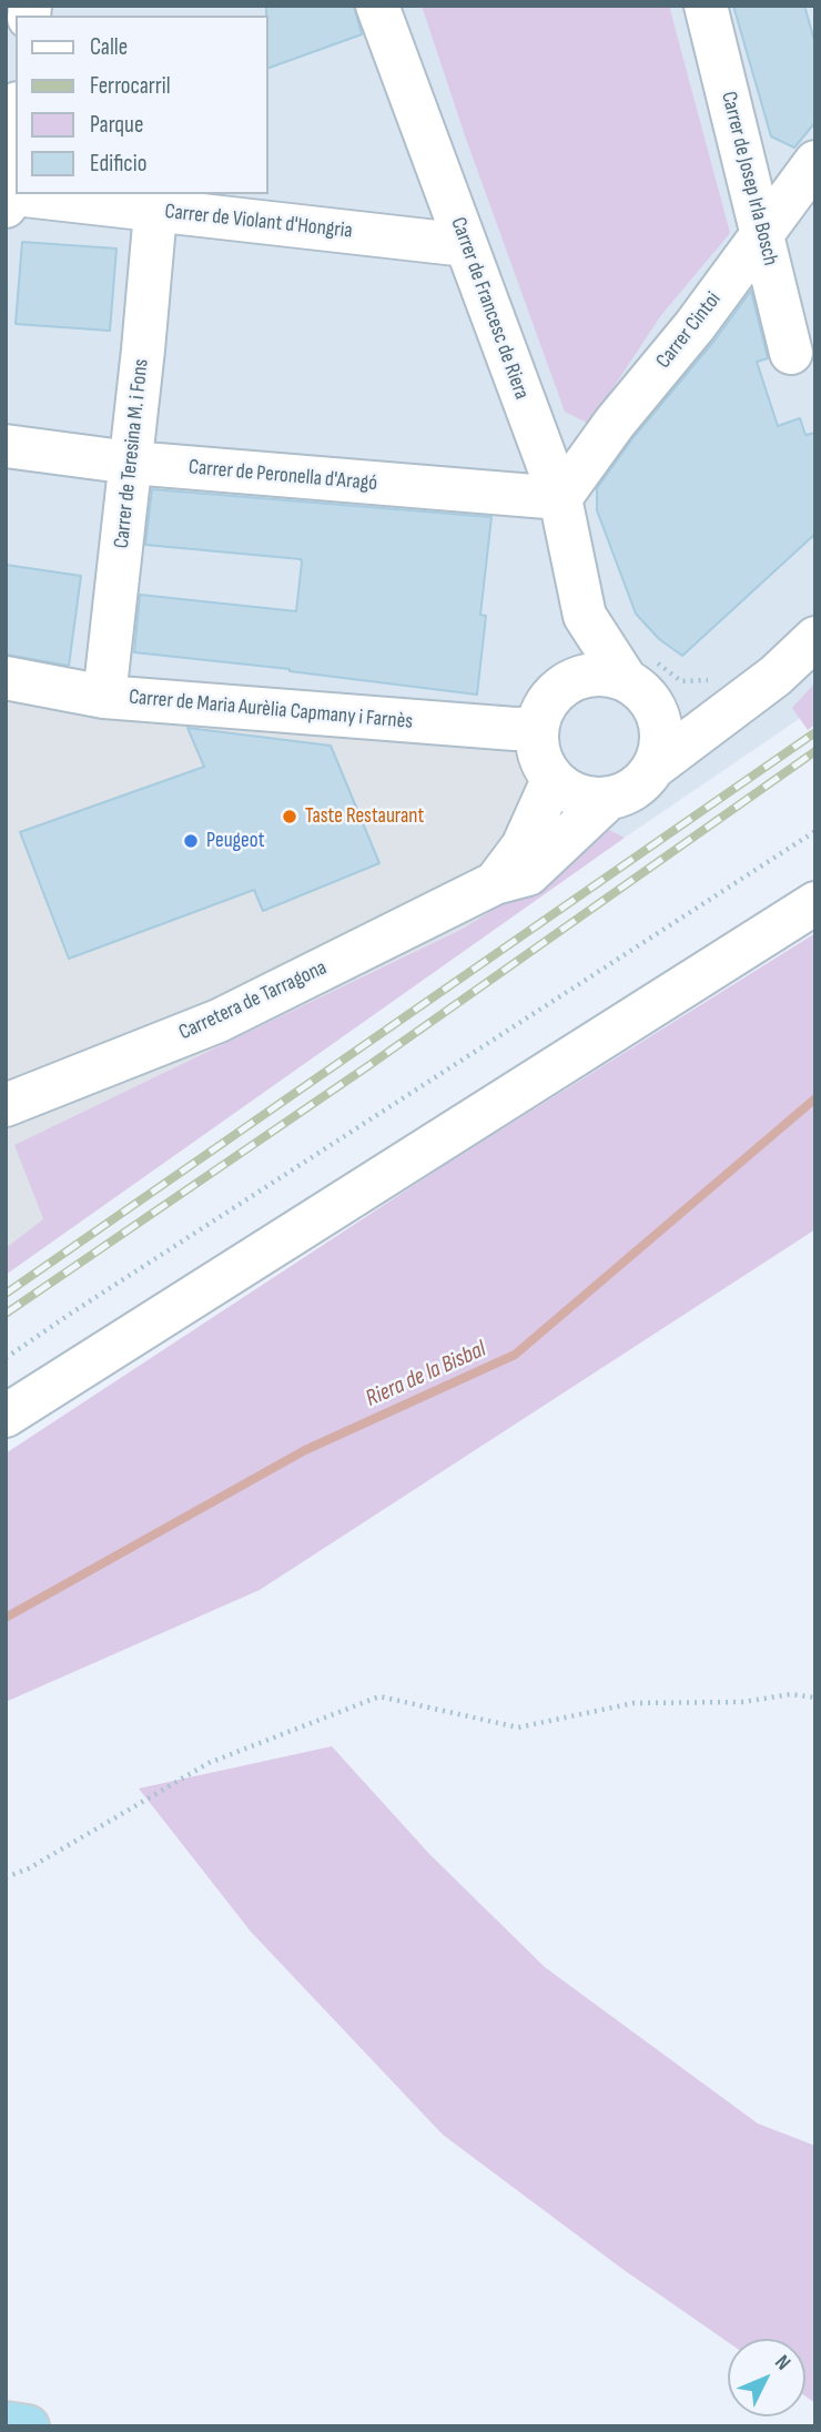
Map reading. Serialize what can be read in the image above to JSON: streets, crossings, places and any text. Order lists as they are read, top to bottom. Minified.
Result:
{"streets":{"street":["Carrer de Josep Irla Bosch","Carrer de Violant d'Hongria","Carrer de Francesc de Riera","Carrer Cintoi","Carrer de Teresina M. i Fons","Carrer de Peronella d'Aragó","Carrer de Maria Aurèlia Capmany i Farnès","Carretera de Tarragona"]},"crossings":[["Carrer de Josep Irla Bosch","Carrer Cintoi"],["Carrer de Violant d'Hongria","Carrer de Francesc de Riera"],["Carrer de Violant d'Hongria","Carrer de Teresina M. i Fons"],["Carrer de Francesc de Riera","Carrer Cintoi"],["Carrer de Francesc de Riera","Carrer de Peronella d'Aragó"],["Carrer de Francesc de Riera","Carrer de Maria Aurèlia Capmany i Farnès"],["Carrer de Francesc de Riera","Carretera de Tarragona"],["Carrer Cintoi","Carrer de Peronella d'Aragó"],["Carrer de Teresina M. i Fons","Carrer de Peronella d'Aragó"],["Carrer de Teresina M. i Fons","Carrer de Maria Aurèlia Capmany i Farnès"],["Carrer de Maria Aurèlia Capmany i Farnès","Carretera de Tarragona"]],"water":["Riera de la Bisbal"],"places":["Taste Restaurant","Peugeot"],"legend":["Calle","Ferrocarril","Parque","Edificio"],"north":"top right"}
